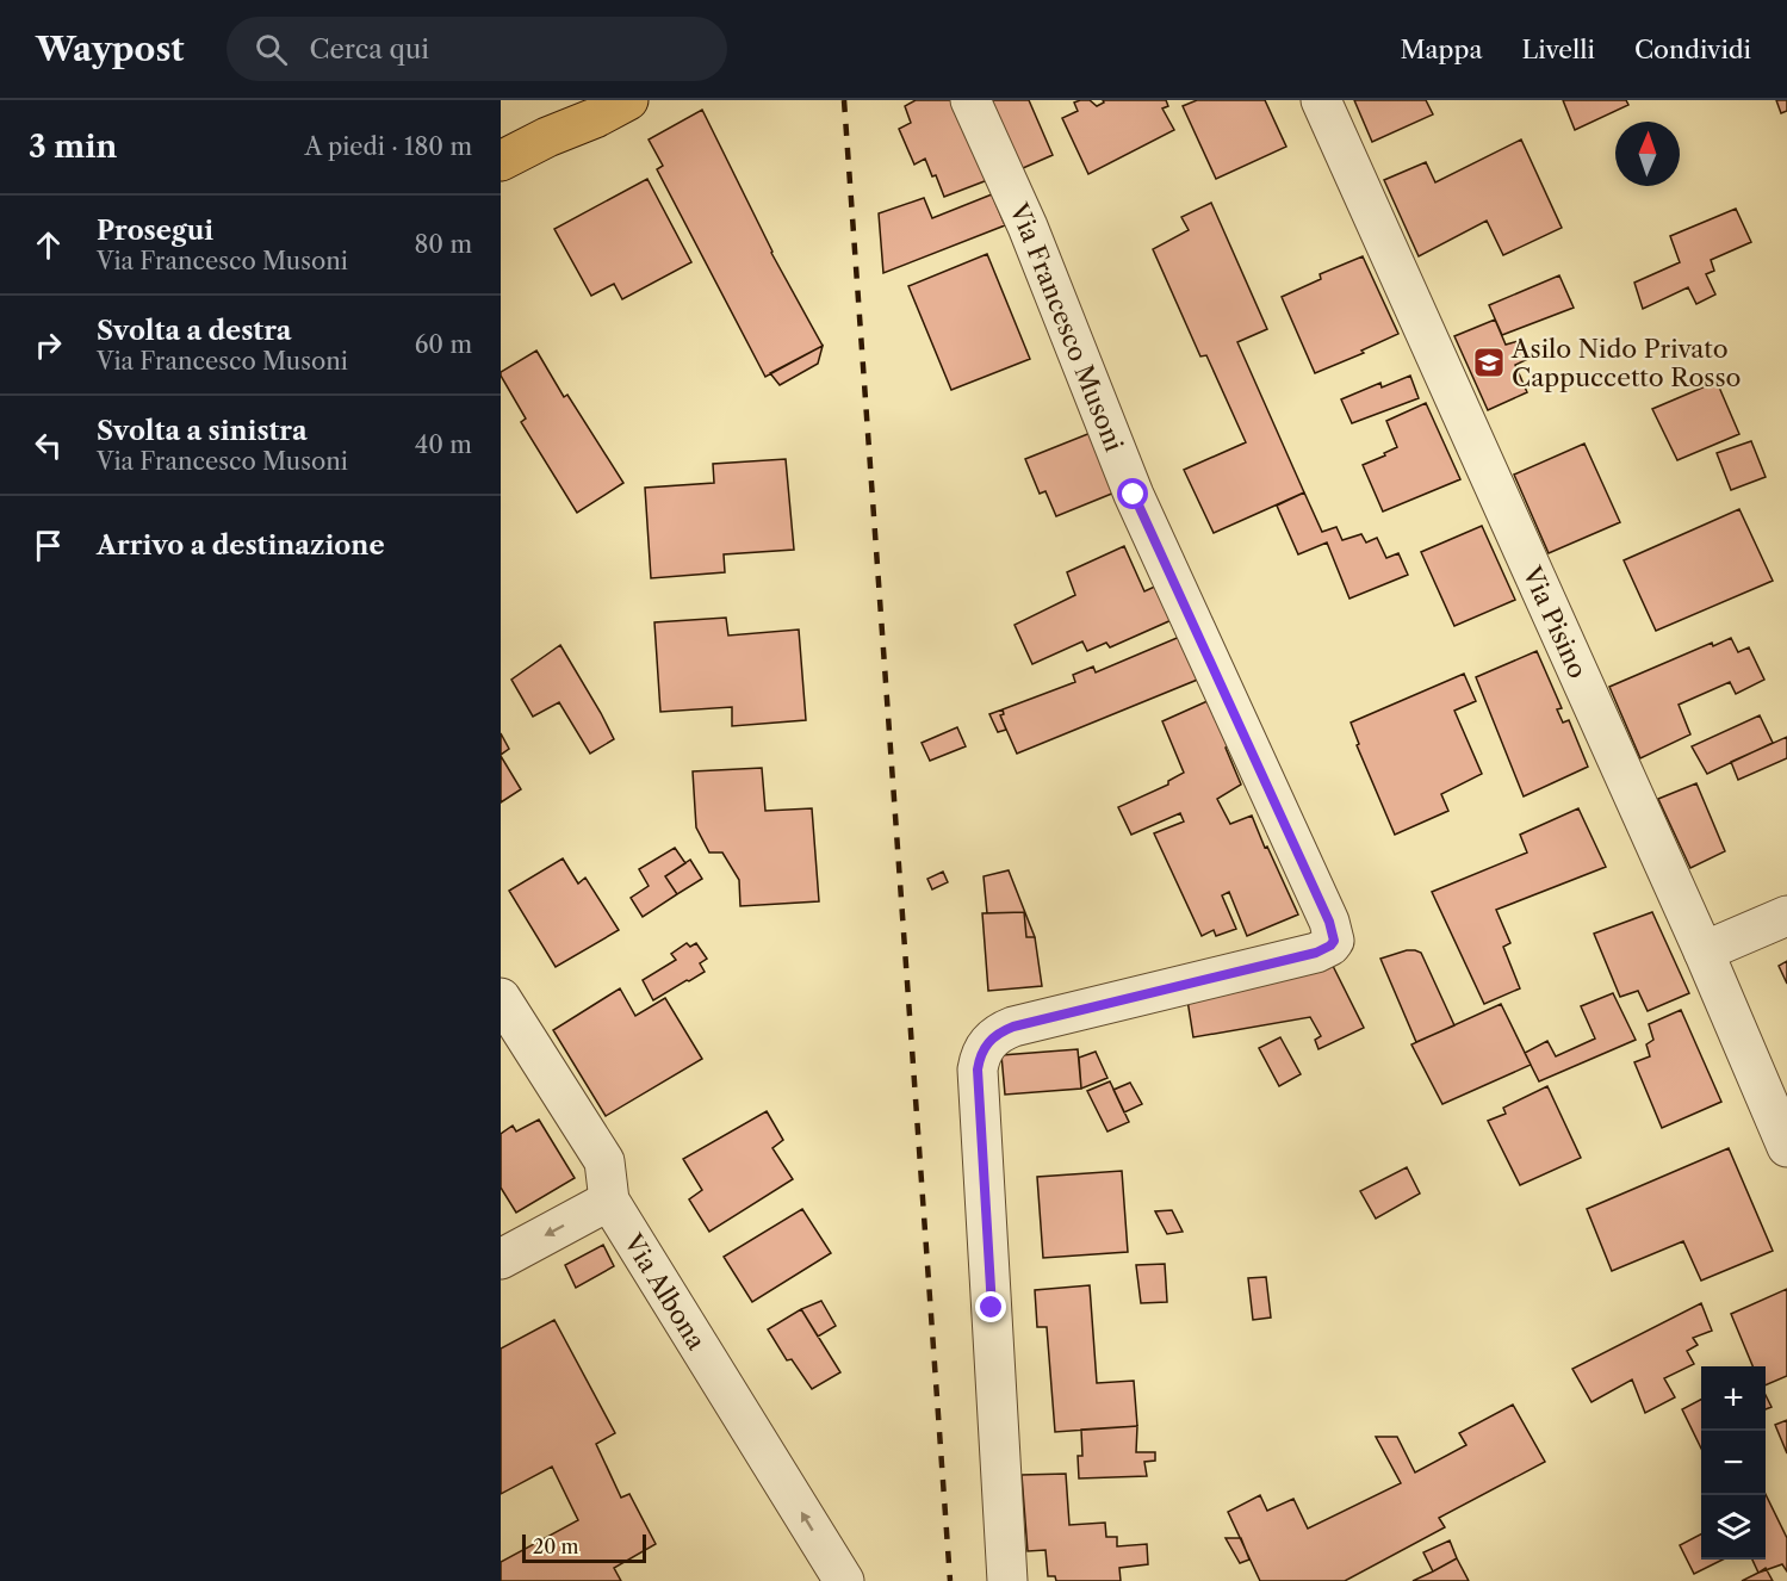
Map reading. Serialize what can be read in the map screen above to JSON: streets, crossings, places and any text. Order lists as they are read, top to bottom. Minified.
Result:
{"streets":{"street":["Via Francesco Musoni","Via Pisino","Via Albona"]},"one_way":["Via Albona"],"places":{"school or university":["Asilo Nido Privato Cappuccetto Rosso"]},"scale_bar":"20 m","north":"top","page":{"header":"Waypost","search":"Cerca qui","nav":["Mappa","Livelli","Condividi"],"heading":["3 min","A piedi · 180 m"],"list":[["Prosegui","Via Francesco Musoni","80 m"],["Svolta a destra","Via Francesco Musoni","60 m"],["Svolta a sinistra","Via Francesco Musoni","40 m"],"Arrivo a destinazione"],"map_buttons":["+","−"],"scale":"20 m"}}
